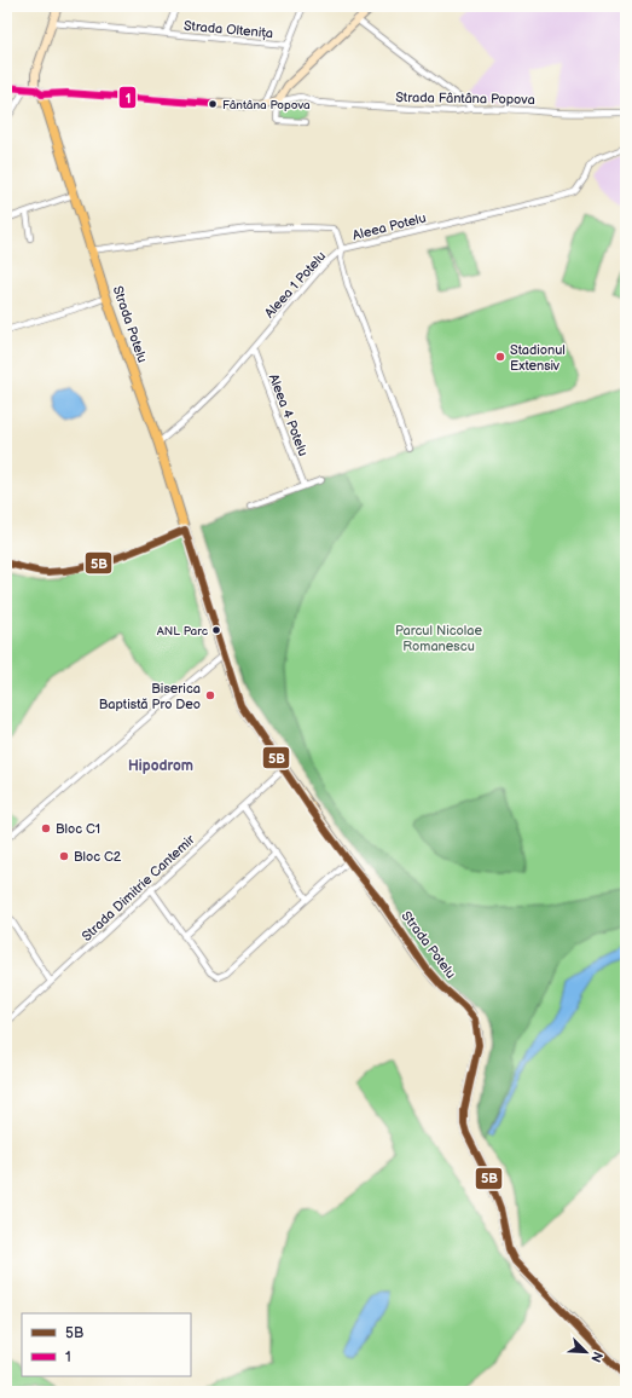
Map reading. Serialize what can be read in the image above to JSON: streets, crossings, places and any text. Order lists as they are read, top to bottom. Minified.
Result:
{"streets":{"main road":["Strada Potelu"],"street":["Strada Oltenița","Strada Fântâna Popova","Aleea Potelu","Aleea 1 Potelu","Aleea 4 Potelu","Strada Dimitrie Cantemir"]},"crossings":[["Strada Oltenița","Strada Potelu"],["Aleea Potelu","Aleea 1 Potelu"],["Aleea Potelu","Strada Potelu"],["Aleea 1 Potelu","Strada Potelu"],["Aleea 1 Potelu","Aleea 4 Potelu"],["Strada Potelu","Strada Dimitrie Cantemir"]],"districts":["Hipodrom"],"parks":["Parcul Nicolae Romanescu"],"places":["Fântâna Popova","Stadionul Extensiv","ANL Parc","Biserica Baptistă Pro Deo","Bloc C1","Bloc C2"],"lines":["transit line 1","transit line 5B"],"legend":["5B","1"],"north":"bottom right"}
